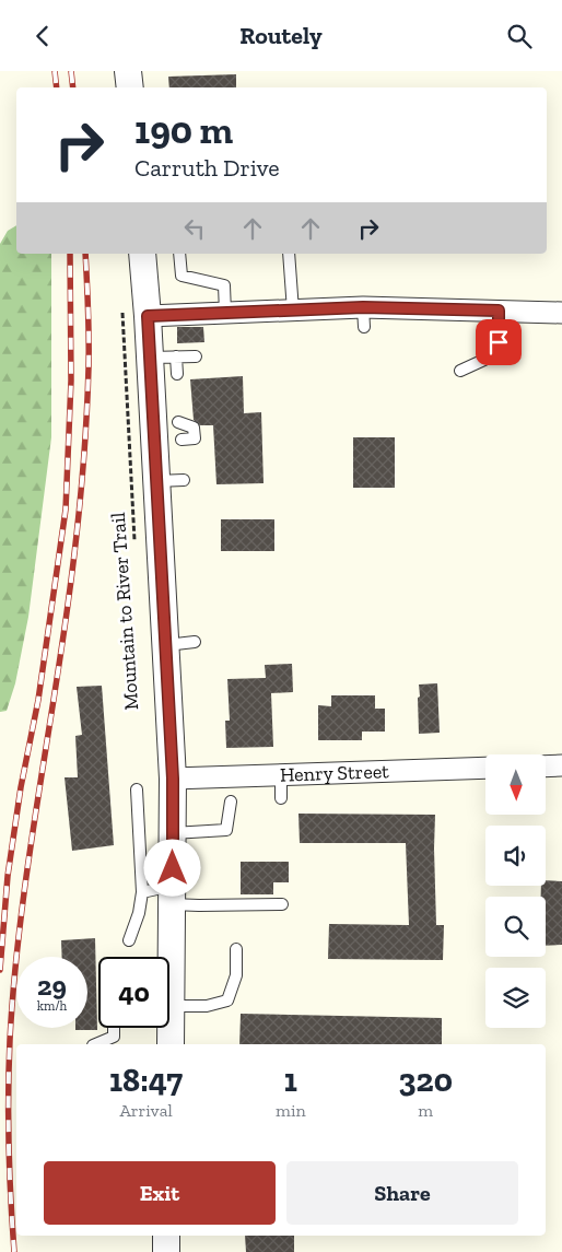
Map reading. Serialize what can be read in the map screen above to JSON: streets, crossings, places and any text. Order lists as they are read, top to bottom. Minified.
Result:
{"streets":{"street":["Henry Street"],"path":["Mountain to River Trail"]},"north":"bottom","page":{"header":"Routely","turn":["190 m","Carruth Drive"],"speed":"29 km/h","limit":"40","eta":["18:47","Arrival","1","min","320","m"],"buttons":["Exit","Share"]}}
